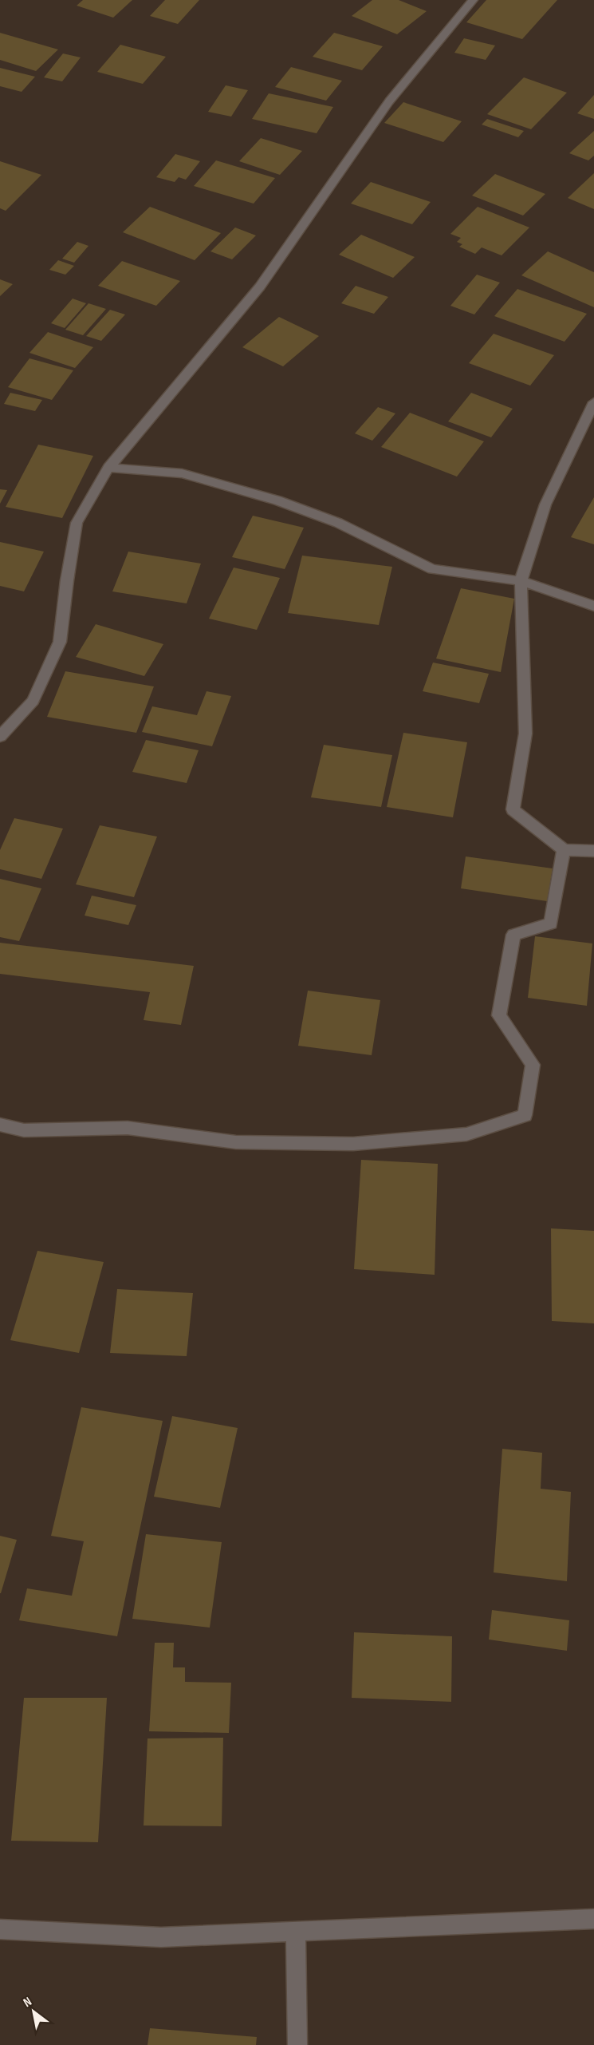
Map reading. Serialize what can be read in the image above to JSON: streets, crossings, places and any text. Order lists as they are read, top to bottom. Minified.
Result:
{"north":"top left"}
